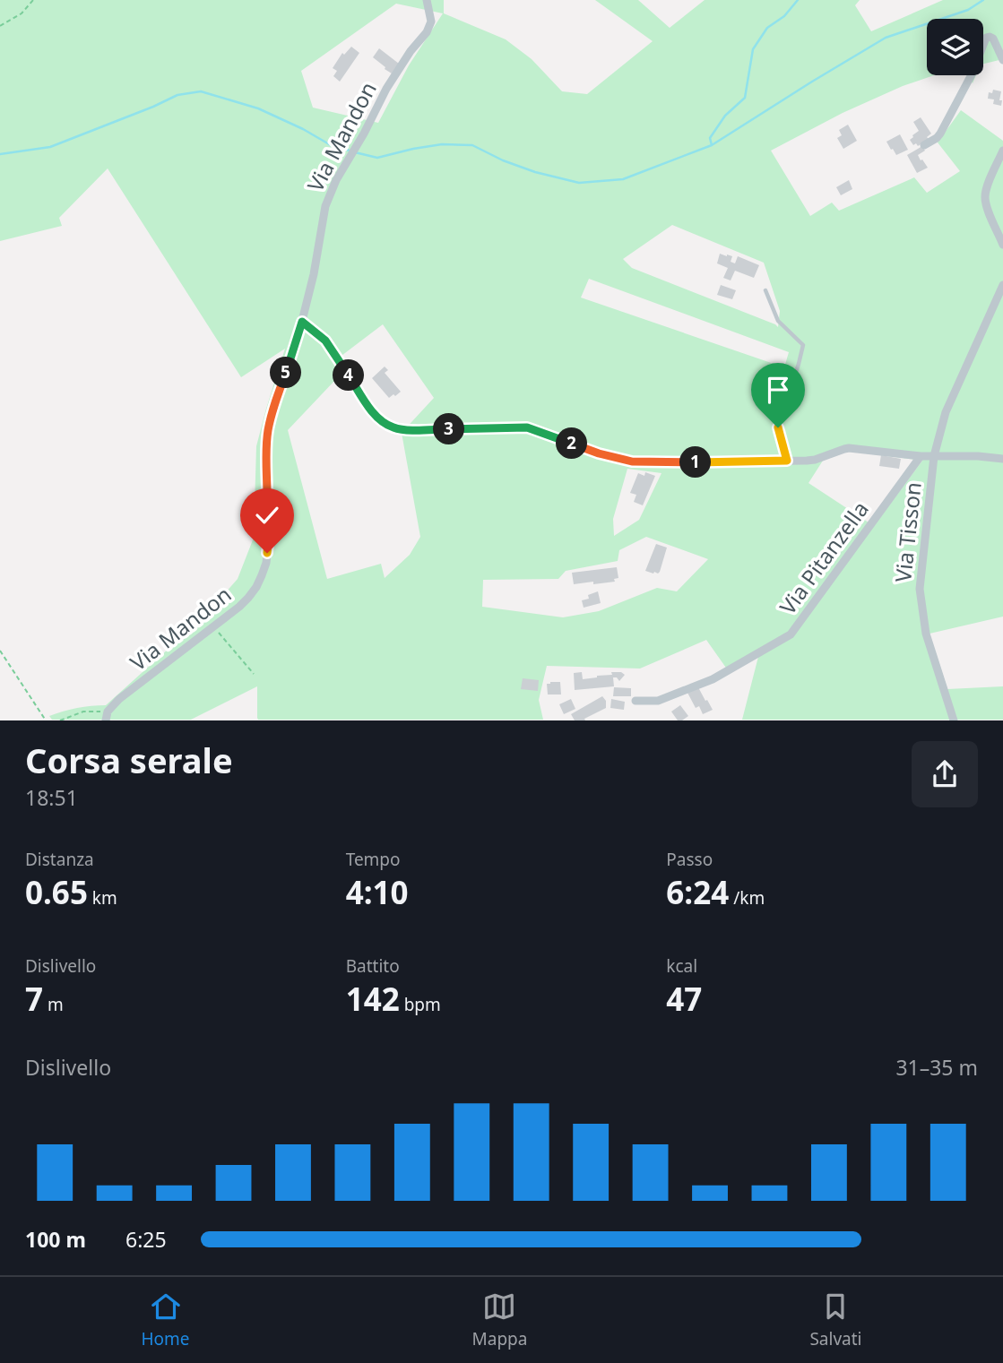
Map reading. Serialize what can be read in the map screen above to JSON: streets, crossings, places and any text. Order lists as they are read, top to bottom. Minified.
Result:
{"streets":{"street":["Via Mandon","Via Tisson","Via Pitanzella"]},"page":{"pins":["5","4","3","2","1"],"heading":["Corsa serale","18:51"],"stats":[["Distanza","0.65 km"],["Tempo","4:10"],["Passo","6:24 /km"],["Dislivello","7 m"],["Battito","142 bpm"],["kcal","47"]],"chart":["Dislivello","31–35 m"],"list":[{"name":"100 m","note":"6:25"}],"tabs":["Home","Mappa","Salvati"]}}
